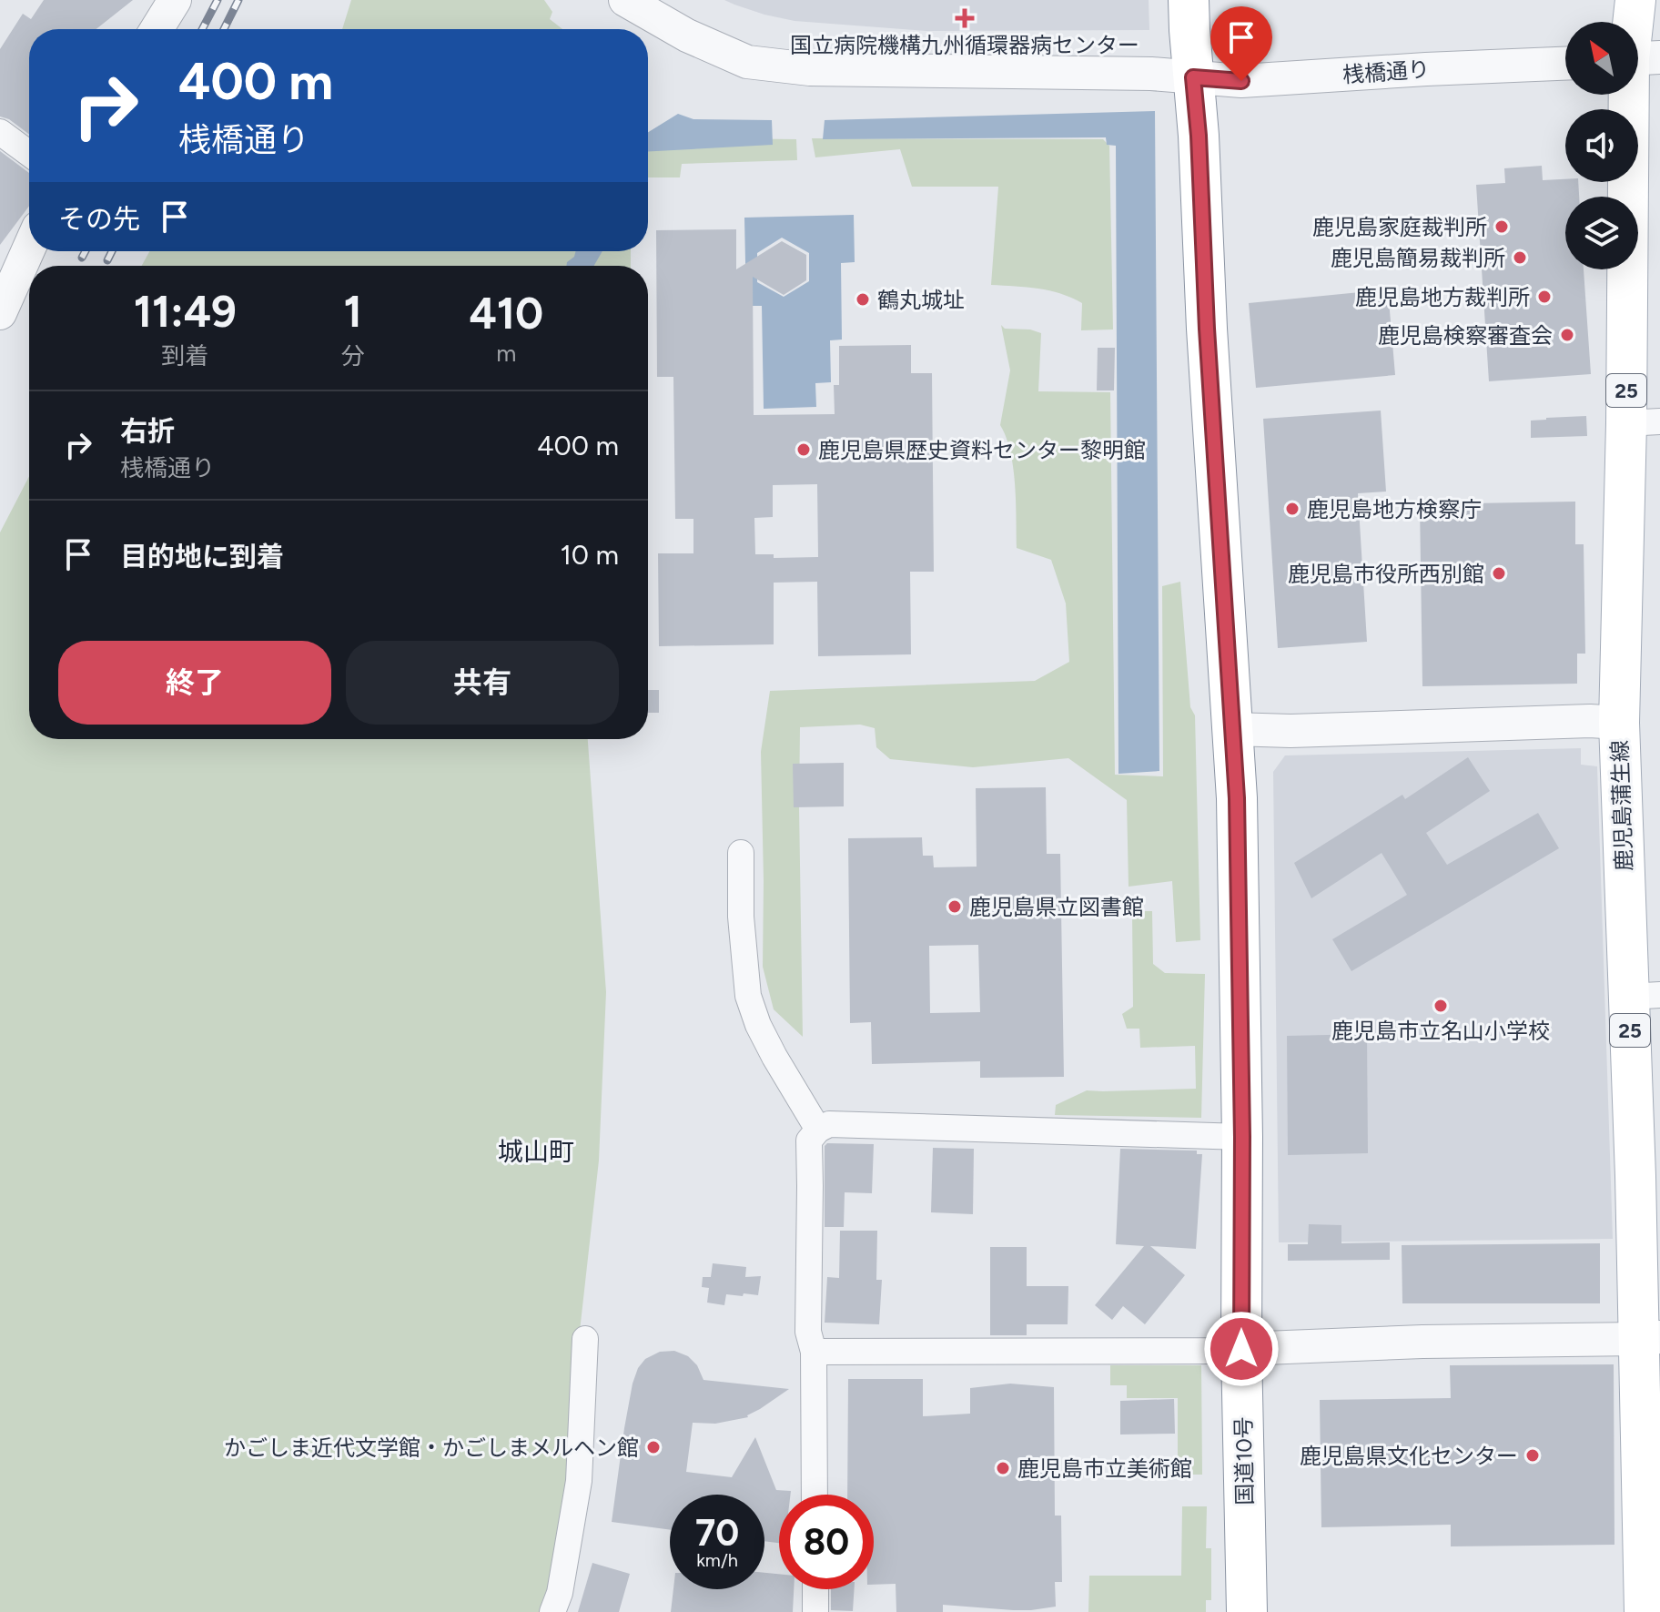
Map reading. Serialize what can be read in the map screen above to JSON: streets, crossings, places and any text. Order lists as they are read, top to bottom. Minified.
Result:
{"streets":{"main road":["25","鹿児島蒲生線","国道10号"],"street":["桟橋通り"]},"crossings":[["桟橋通り","国道10号"]],"districts":["城山町"],"places":{"health":["国立病院機構九州循環器病センター"],"other":["鹿児島家庭裁判所","鹿児島簡易裁判所","鹿児島地方裁判所","鶴丸城址","鹿児島検察審査会","鹿児島県歴史資料センター黎明館","鹿児島地方検察庁","鹿児島市役所西別館","鹿児島県立図書館","鹿児島市立名山小学校","かごしま近代文学館・かごしまメルヘン館","鹿児島県文化センター","鹿児島市立美術館"]},"north":"top left","page":{"turn":["400 m","桟橋通り"],"then":"その先","eta":["11:49","到着","1","分","410","m"],"list":[{"name":"右折","note":"桟橋通り","value":"400 m"},{"name":"目的地に到着","value":"10 m"}],"buttons":["終了","共有"],"speed":"70 km/h","limit":"80"}}
